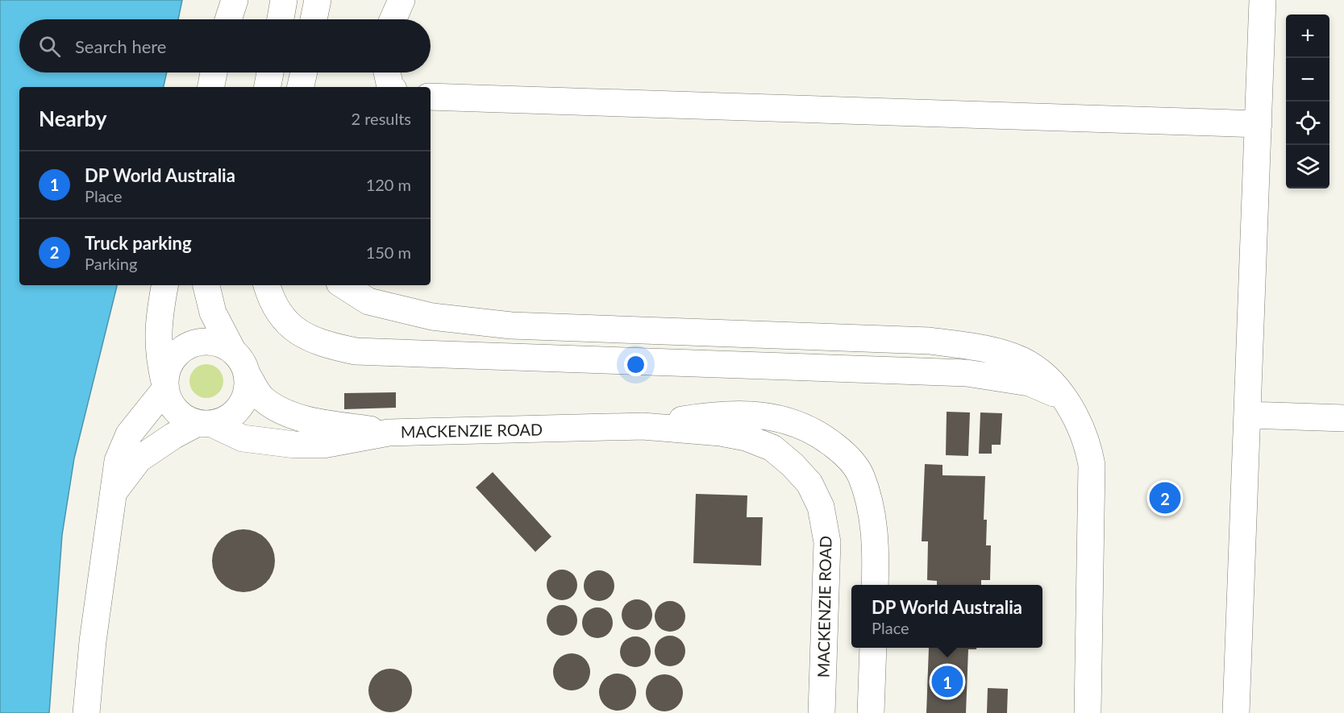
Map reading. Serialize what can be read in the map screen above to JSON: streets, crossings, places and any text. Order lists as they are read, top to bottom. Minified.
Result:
{"streets":{"lane":["MACKENZIE ROAD"]},"page":{"map_buttons":["+","−"],"search":"Search here","heading":["Nearby","2 results"],"list":[{"mark":"1","name":"DP World Australia","note":"Place","value":"120 m"},{"mark":"2","name":"Truck parking","note":"Parking","value":"150 m"}],"pins":["2","1"],"popup":["DP World Australia","Place"]}}
